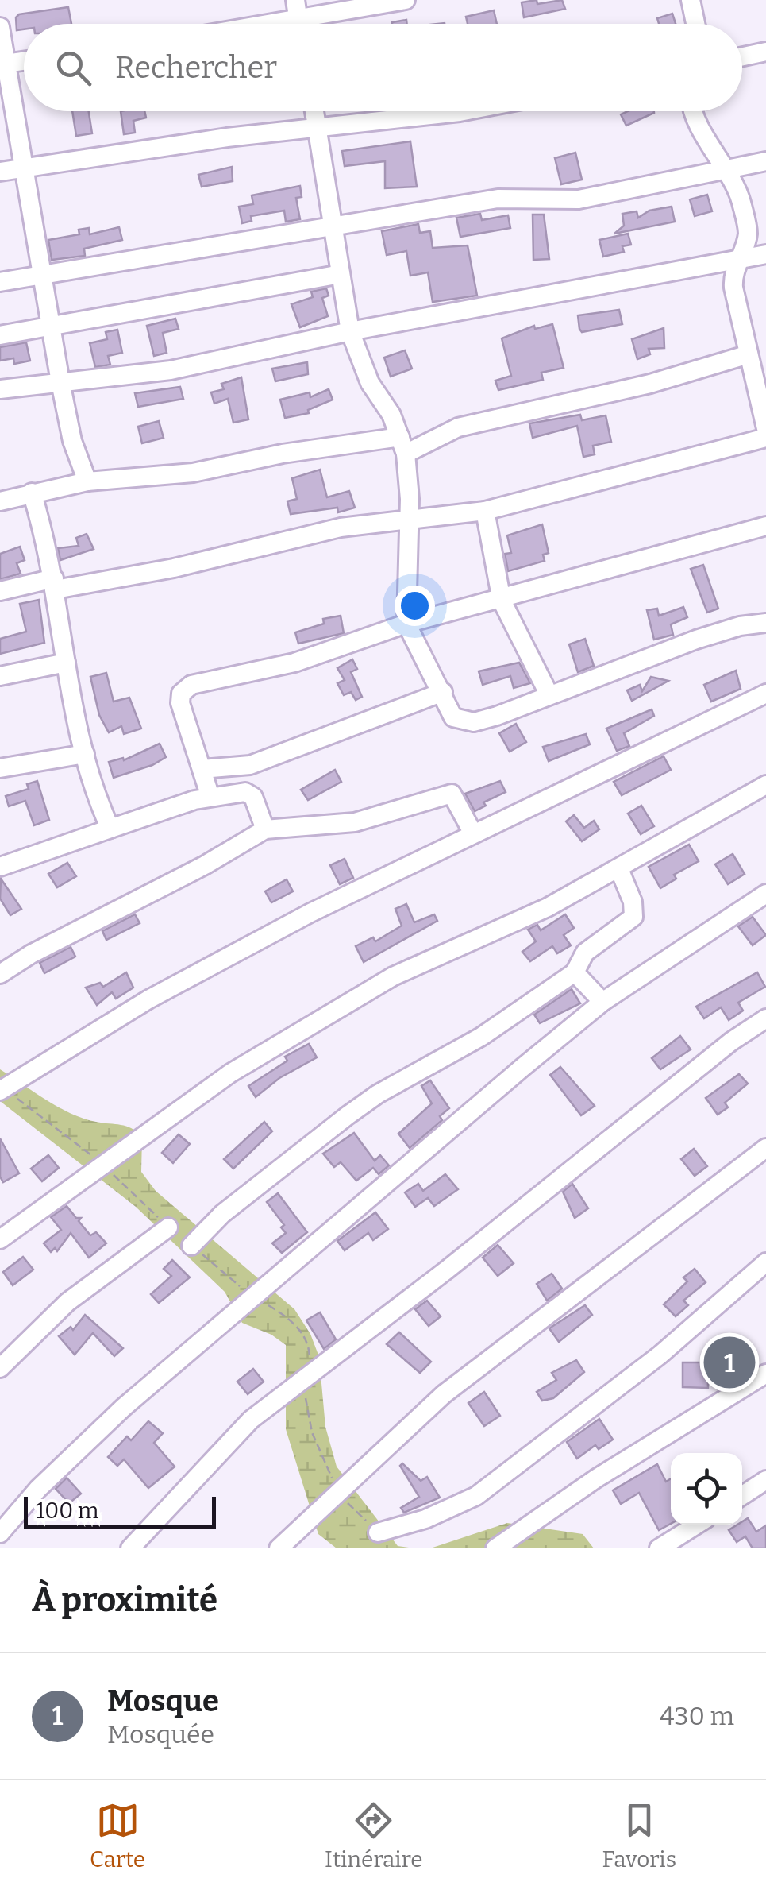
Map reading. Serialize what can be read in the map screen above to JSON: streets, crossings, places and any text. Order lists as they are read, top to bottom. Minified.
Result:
{"scale_bar":"100 m","page":{"search":"Rechercher","pins":"1","scale":"100 m","heading":"À proximité","list":[{"mark":"1","name":"Mosque","note":"Mosquée","value":"430 m"}],"nav":["Carte","Itinéraire","Favoris"]}}
